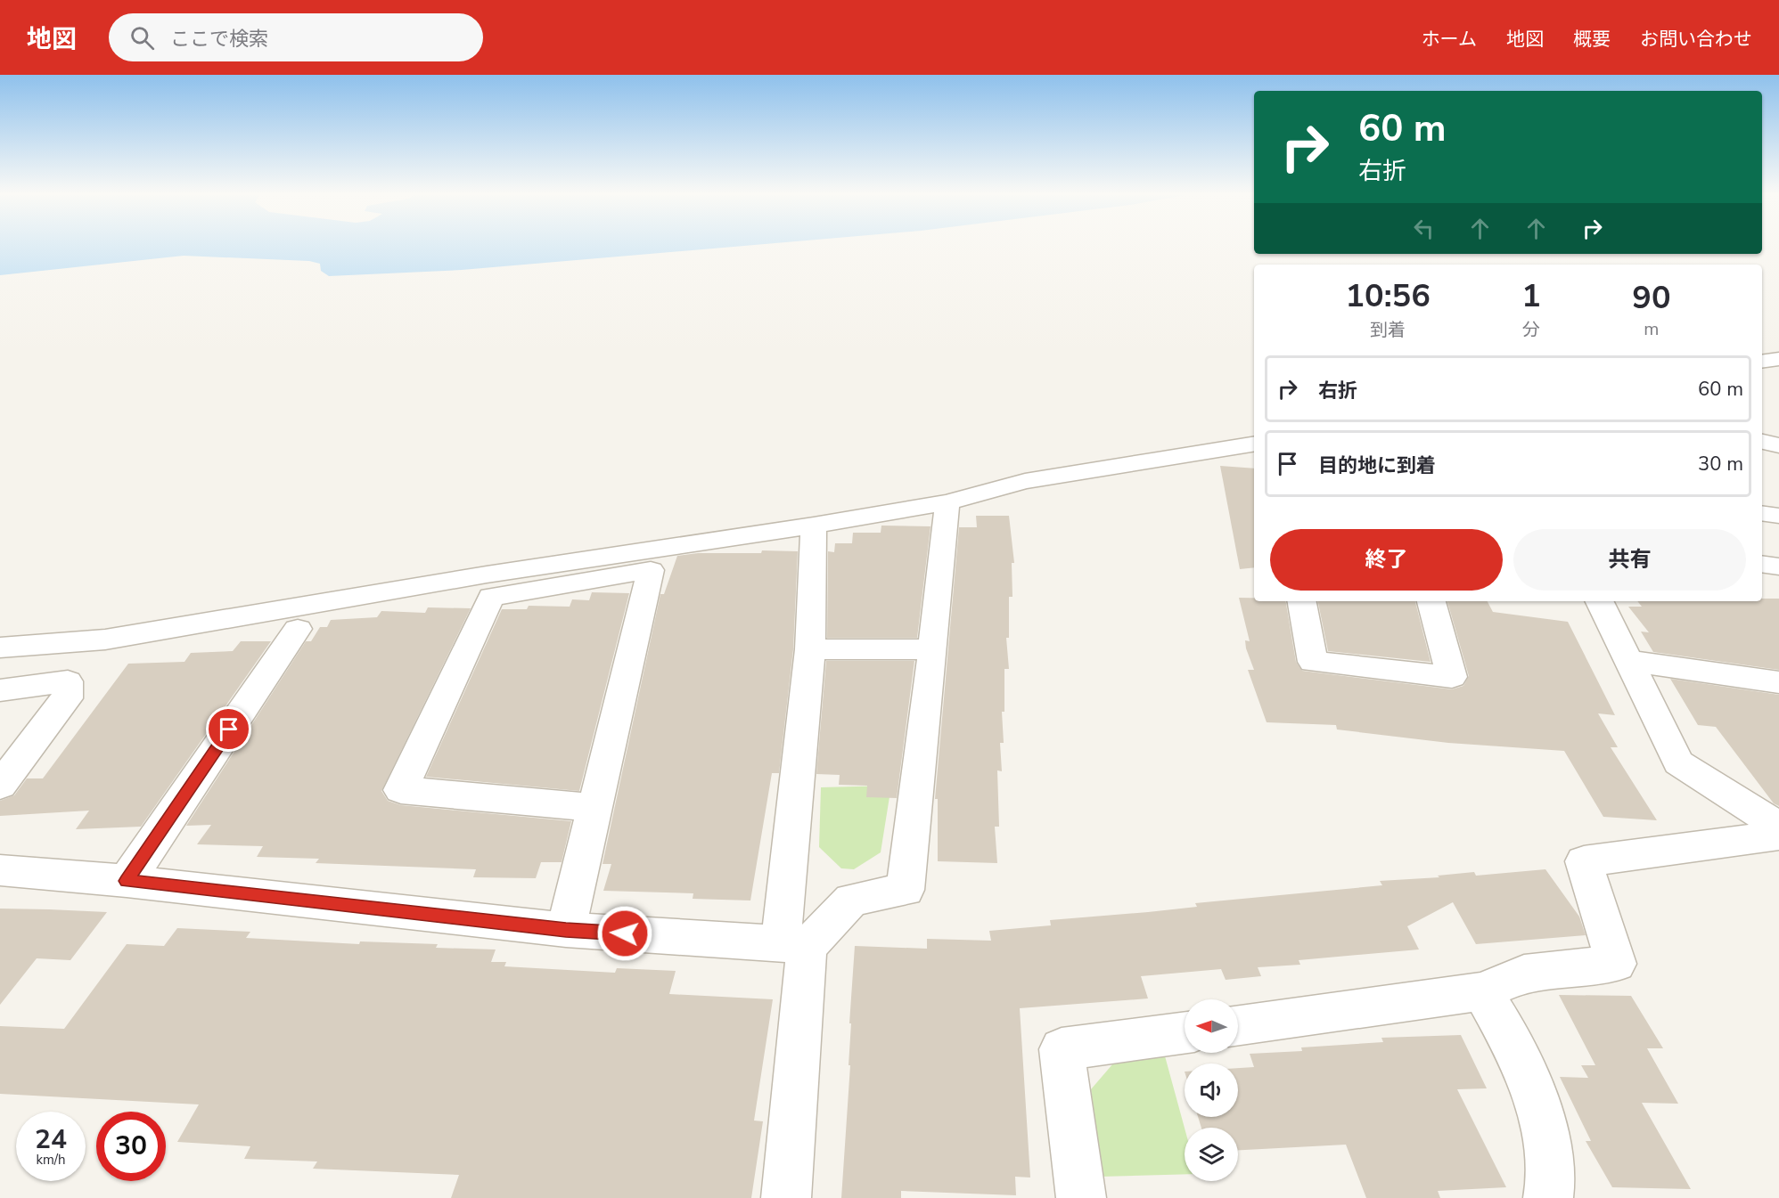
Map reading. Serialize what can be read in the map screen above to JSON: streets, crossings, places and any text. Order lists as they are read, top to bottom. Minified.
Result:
{"north":"left","page":{"header":"地図","search":"ここで検索","nav":["ホーム","地図","概要","お問い合わせ"],"turn":["60 m","右折"],"eta":["10:56","到着","1","分","90","m"],"list":[{"name":"右折","value":"60 m"},{"name":"目的地に到着","value":"30 m"}],"buttons":["終了","共有"],"speed":"24 km/h","limit":"30"}}
